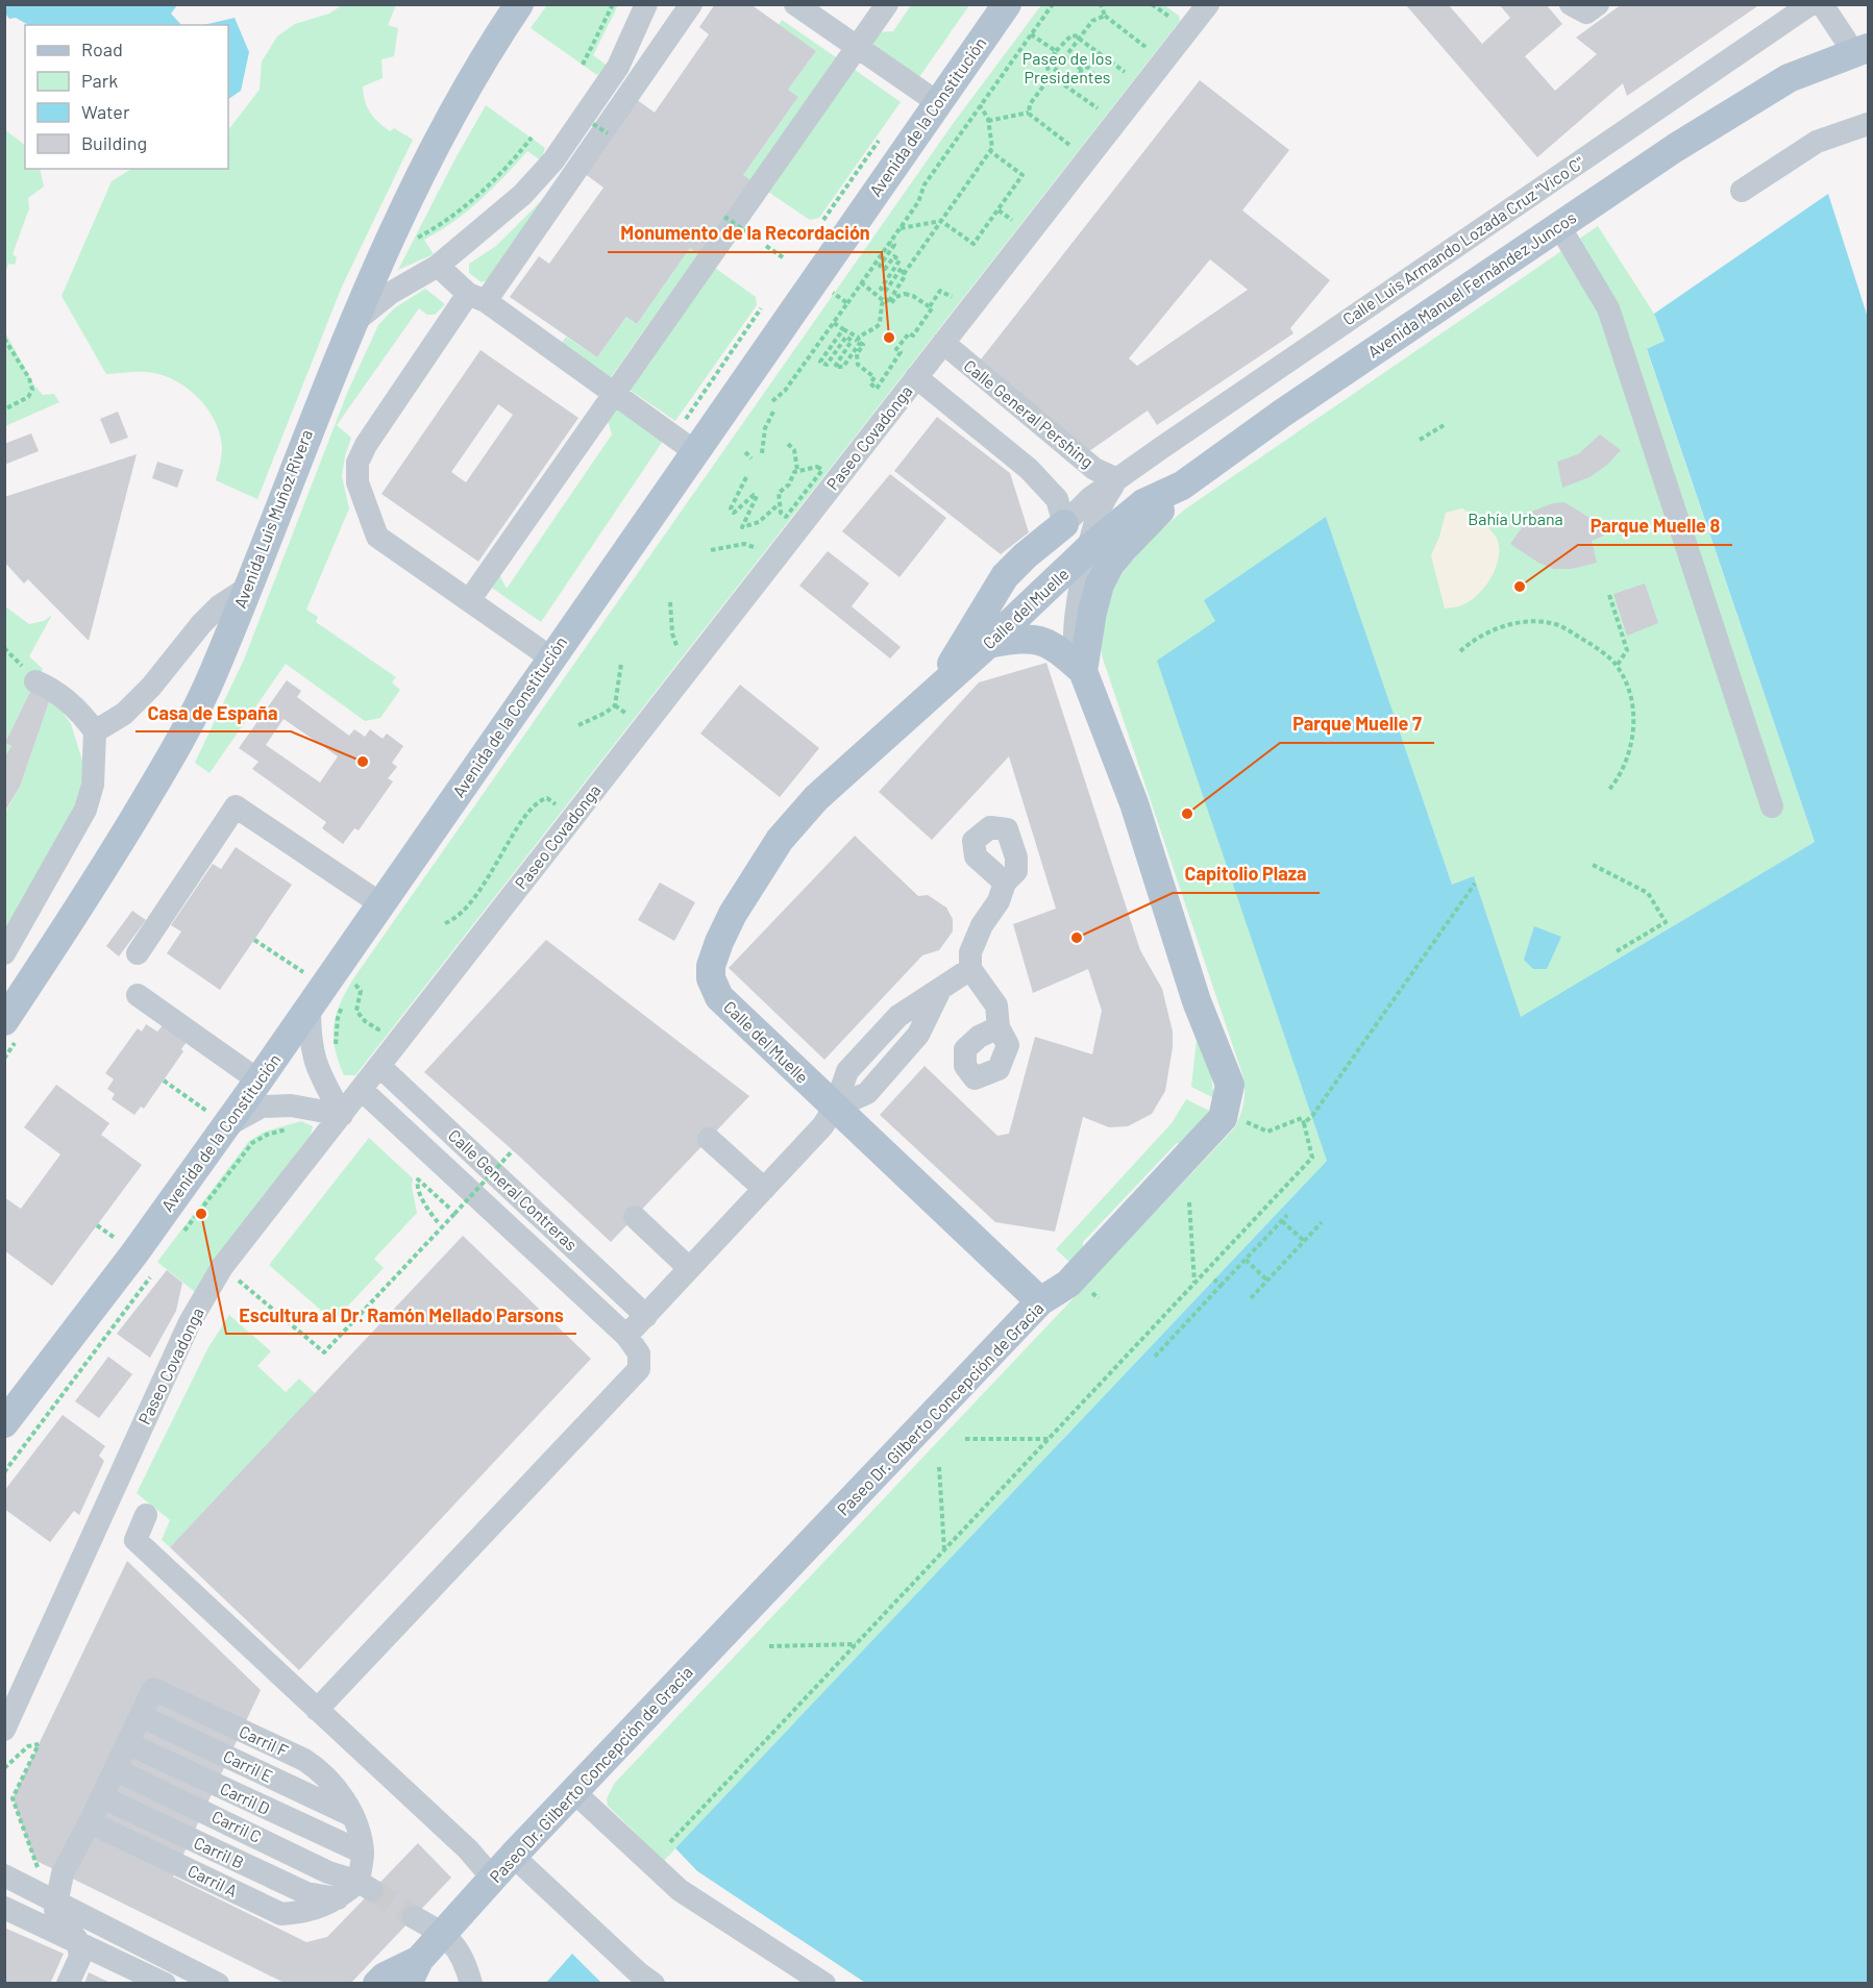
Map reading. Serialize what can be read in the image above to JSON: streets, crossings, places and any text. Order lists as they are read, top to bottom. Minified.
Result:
{"streets":{"main road":["Avenida de la Constitución","Avenida Manuel Fernández Juncos","Avenida Luis Muñoz Rivera","Calle del Muelle","Paseo Dr. Gilberto Concepción de Gracia"],"street":["Calle Luis Armando Lozada Cruz \"Vico C\"","Calle General Pershing","Paseo Covadonga","Calle General Contreras","Carril F","Carril E","Carril D","Carril C","Carril B","Carril A"]},"crossings":[["Calle Luis Armando Lozada Cruz \"Vico C\"","Calle General Pershing"],["Calle Luis Armando Lozada Cruz \"Vico C\"","Calle del Muelle"],["Avenida Manuel Fernández Juncos","Calle del Muelle"],["Calle General Pershing","Paseo Covadonga"],["Paseo Covadonga","Calle General Contreras"],["Calle del Muelle","Paseo Dr. Gilberto Concepción de Gracia"],["Carril F","Carril E"],["Carril C","Carril A"],["Carril B","Carril A"]],"parks":["Paseo de los Presidentes","Bahía Urbana"],"places":["Monumento de la Recordación","Parque Muelle 8","Casa de España","Parque Muelle 7","Capitolio Plaza","Escultura al Dr. Ramón Mellado Parsons"],"legend":["Road","Park","Water","Building"]}
